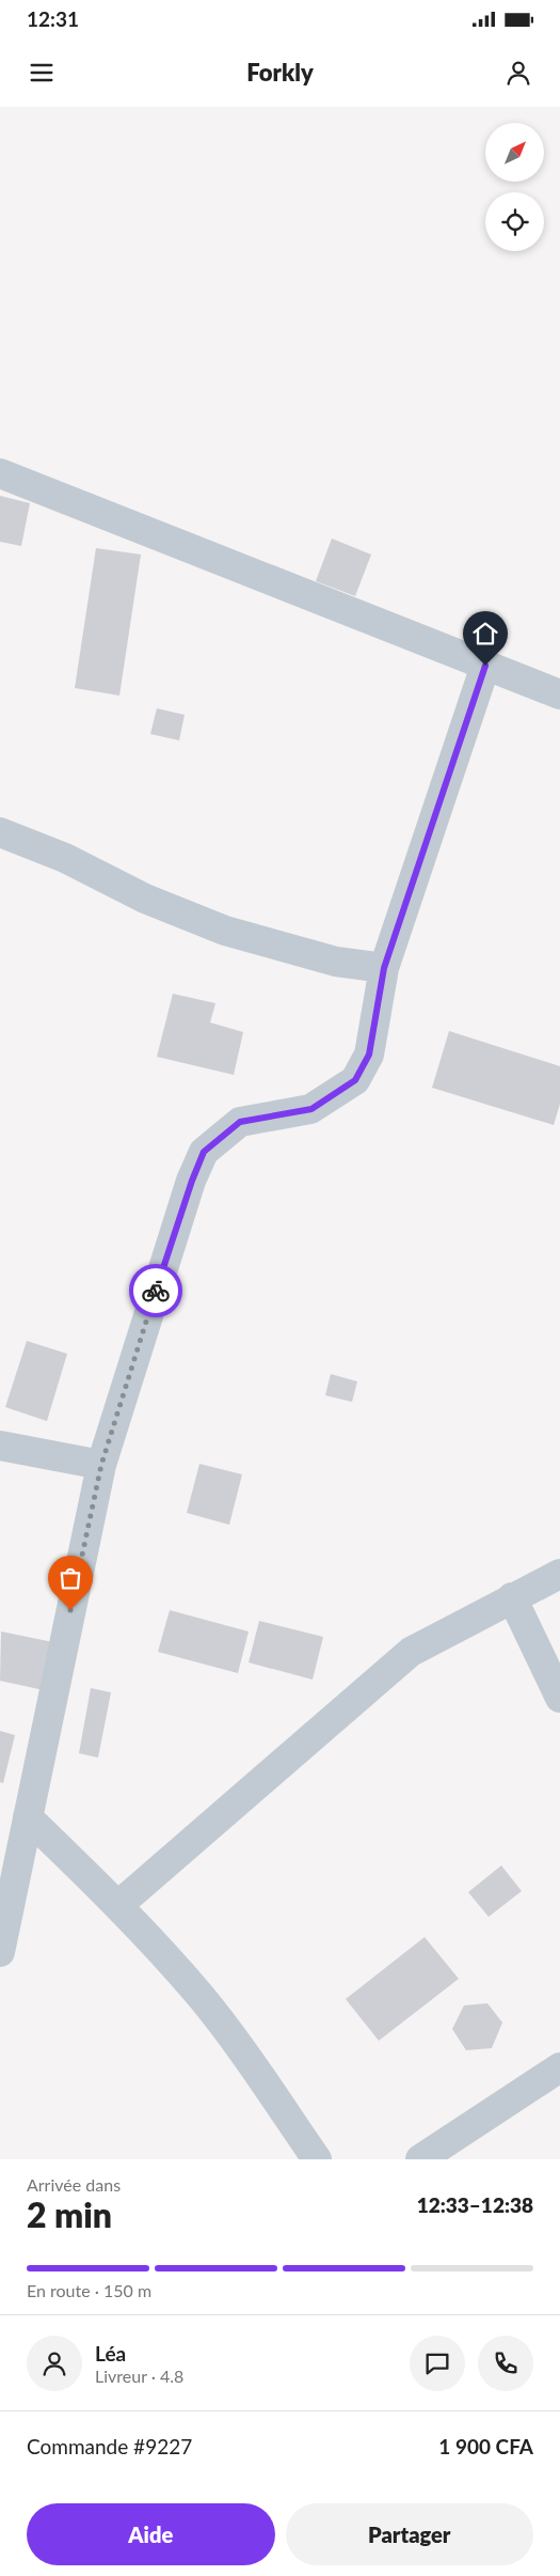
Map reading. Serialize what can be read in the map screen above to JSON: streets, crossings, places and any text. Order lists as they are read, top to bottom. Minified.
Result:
{"north":"top right","page":{"status":"12:31","header":"Forkly","heading":["2 min","Arrivée dans","12:33–12:38"],"panel":["Léa","Livreur · 4.8","Commande #9227","1 900 CFA"],"bar":"En route · 150 m","buttons":["Aide","Partager"]}}
